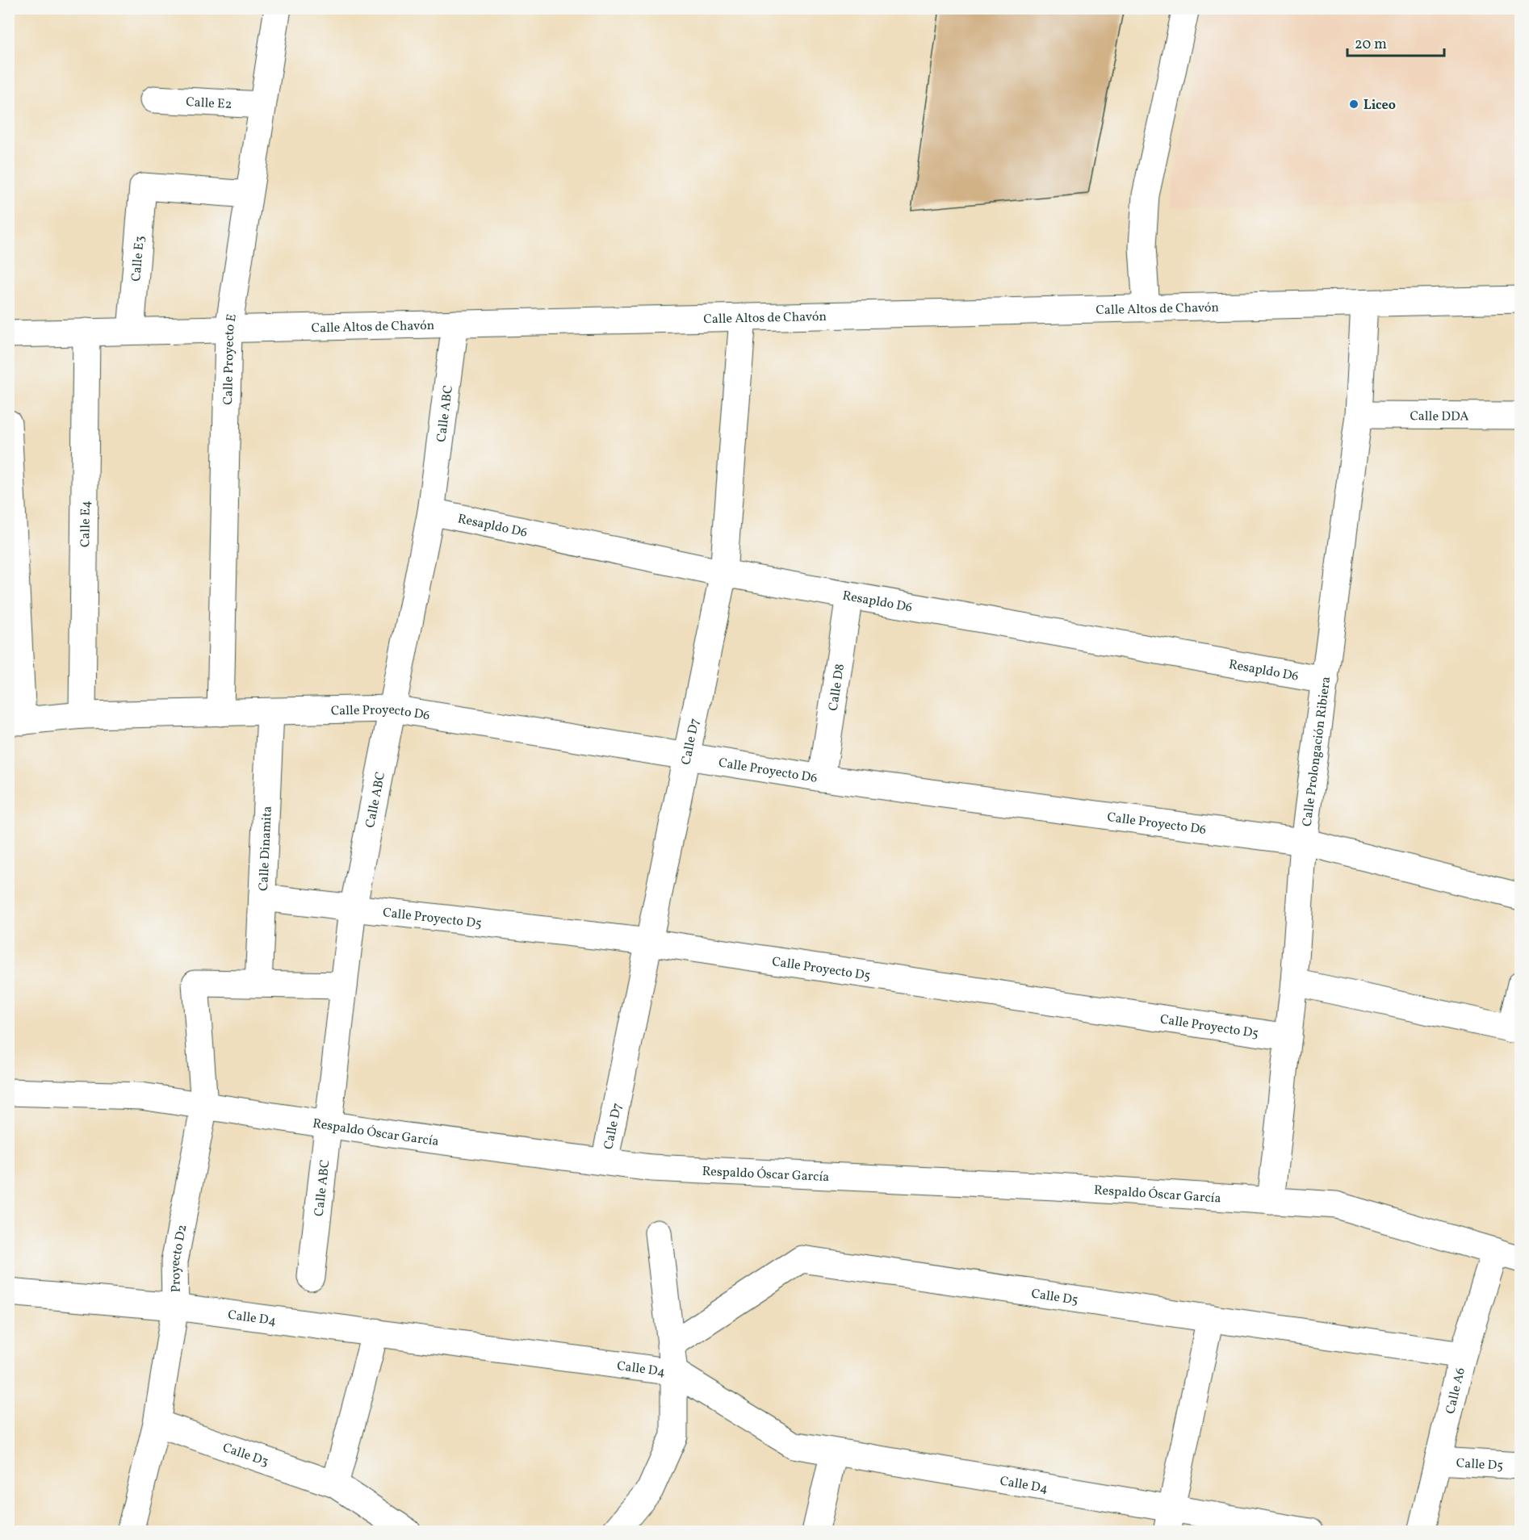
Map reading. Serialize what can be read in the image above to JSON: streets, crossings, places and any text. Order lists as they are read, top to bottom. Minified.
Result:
{"streets":{"street":["Calle E2","Calle E3","Calle Altos de Chavón","Calle Proyecto E","Calle ABC","Calle DDA","Calle E4","Resapldo D6","Calle D8","Calle Proyecto D6","Calle D7","Calle Prolongación Ribiera","Calle Dinamita","Calle Proyecto D5","Respaldo Óscar García","Proyecto D2","Calle D5","Calle D4","Calle A6","Calle D3"]},"crossings":[["Calle E2","Calle Proyecto E"],["Calle E3","Calle Altos de Chavón"],["Calle E3","Calle Proyecto E"],["Calle Altos de Chavón","Calle Proyecto E"],["Calle Altos de Chavón","Calle ABC"],["Calle Altos de Chavón","Calle E4"],["Calle Altos de Chavón","Calle D7"],["Calle Altos de Chavón","Calle Prolongación Ribiera"],["Calle Proyecto E","Calle Proyecto D6"],["Calle ABC","Resapldo D6"],["Calle ABC","Calle Proyecto D6"],["Calle ABC","Calle Proyecto D5"],["Calle ABC","Respaldo Óscar García"],["Calle DDA","Calle Prolongación Ribiera"],["Calle E4","Calle Proyecto D6"],["Resapldo D6","Calle D8"],["Resapldo D6","Calle D7"],["Resapldo D6","Calle Prolongación Ribiera"],["Calle D8","Calle Proyecto D6"],["Calle Proyecto D6","Calle D7"],["Calle Proyecto D6","Calle Prolongación Ribiera"],["Calle Proyecto D6","Calle Dinamita"],["Calle D7","Calle Proyecto D5"],["Calle D7","Respaldo Óscar García"],["Calle Prolongación Ribiera","Calle Proyecto D5"],["Calle Prolongación Ribiera","Respaldo Óscar García"],["Calle Dinamita","Calle Proyecto D5"],["Calle Dinamita","Proyecto D2"],["Respaldo Óscar García","Proyecto D2"],["Respaldo Óscar García","Calle A6"],["Proyecto D2","Calle D4"],["Proyecto D2","Calle D3"],["Calle D5","Calle A6"]],"places":["Liceo"],"scale_bar":"20 m"}
